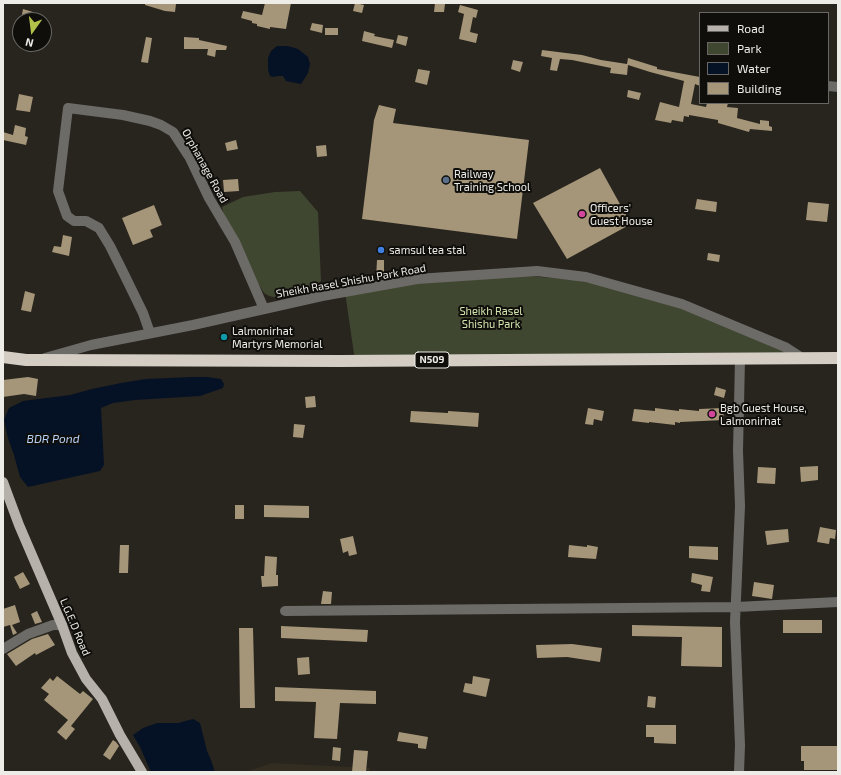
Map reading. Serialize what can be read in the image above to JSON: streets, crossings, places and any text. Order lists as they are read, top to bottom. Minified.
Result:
{"streets":{"highway":["N509"],"main road":["L.G.E.D Road"],"street":["Orphanage Road","Sheikh Rasel Shishu Park Road"]},"crossings":[["Orphanage Road","Sheikh Rasel Shishu Park Road"],["Sheikh Rasel Shishu Park Road","N509"]],"water":["BDR Pond"],"parks":["Sheikh Rasel Shishu Park"],"places":["Railway Training School","Officers' Guest House","samsul tea stal","Lalmonirhat Martyrs Memorial","Bgb Guest House, Lalmonirhat"],"legend":["Road","Park","Water","Building"],"north":"bottom"}
